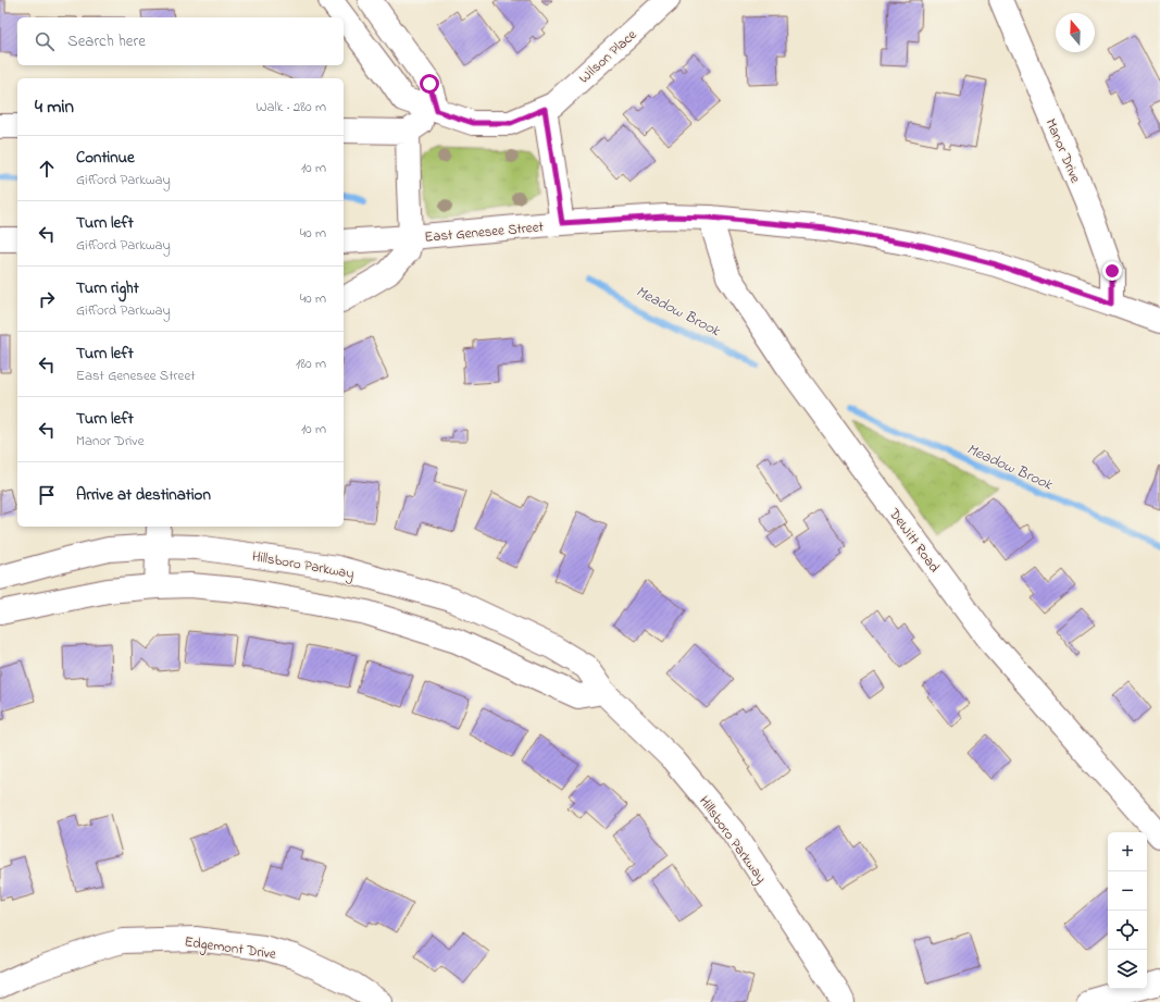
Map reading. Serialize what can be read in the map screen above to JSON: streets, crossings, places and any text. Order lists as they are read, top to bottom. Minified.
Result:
{"streets":{"street":["Wilson Place","Manor Drive","East Genesee Street","DeWitt Road","Hillsboro Parkway","Edgemont Drive"]},"crossings":[["Manor Drive","East Genesee Street"],["East Genesee Street","DeWitt Road"]],"water":["Meadow Brook"],"north":"top","page":{"search":"Search here","heading":["4 min","Walk · 280 m"],"list":[["Continue","Gifford Parkway","10 m"],["Turn left","Gifford Parkway","40 m"],["Turn right","Gifford Parkway","40 m"],["Turn left","East Genesee Street","180 m"],["Turn left","Manor Drive","10 m"],"Arrive at destination"],"map_buttons":["+","−"]}}
